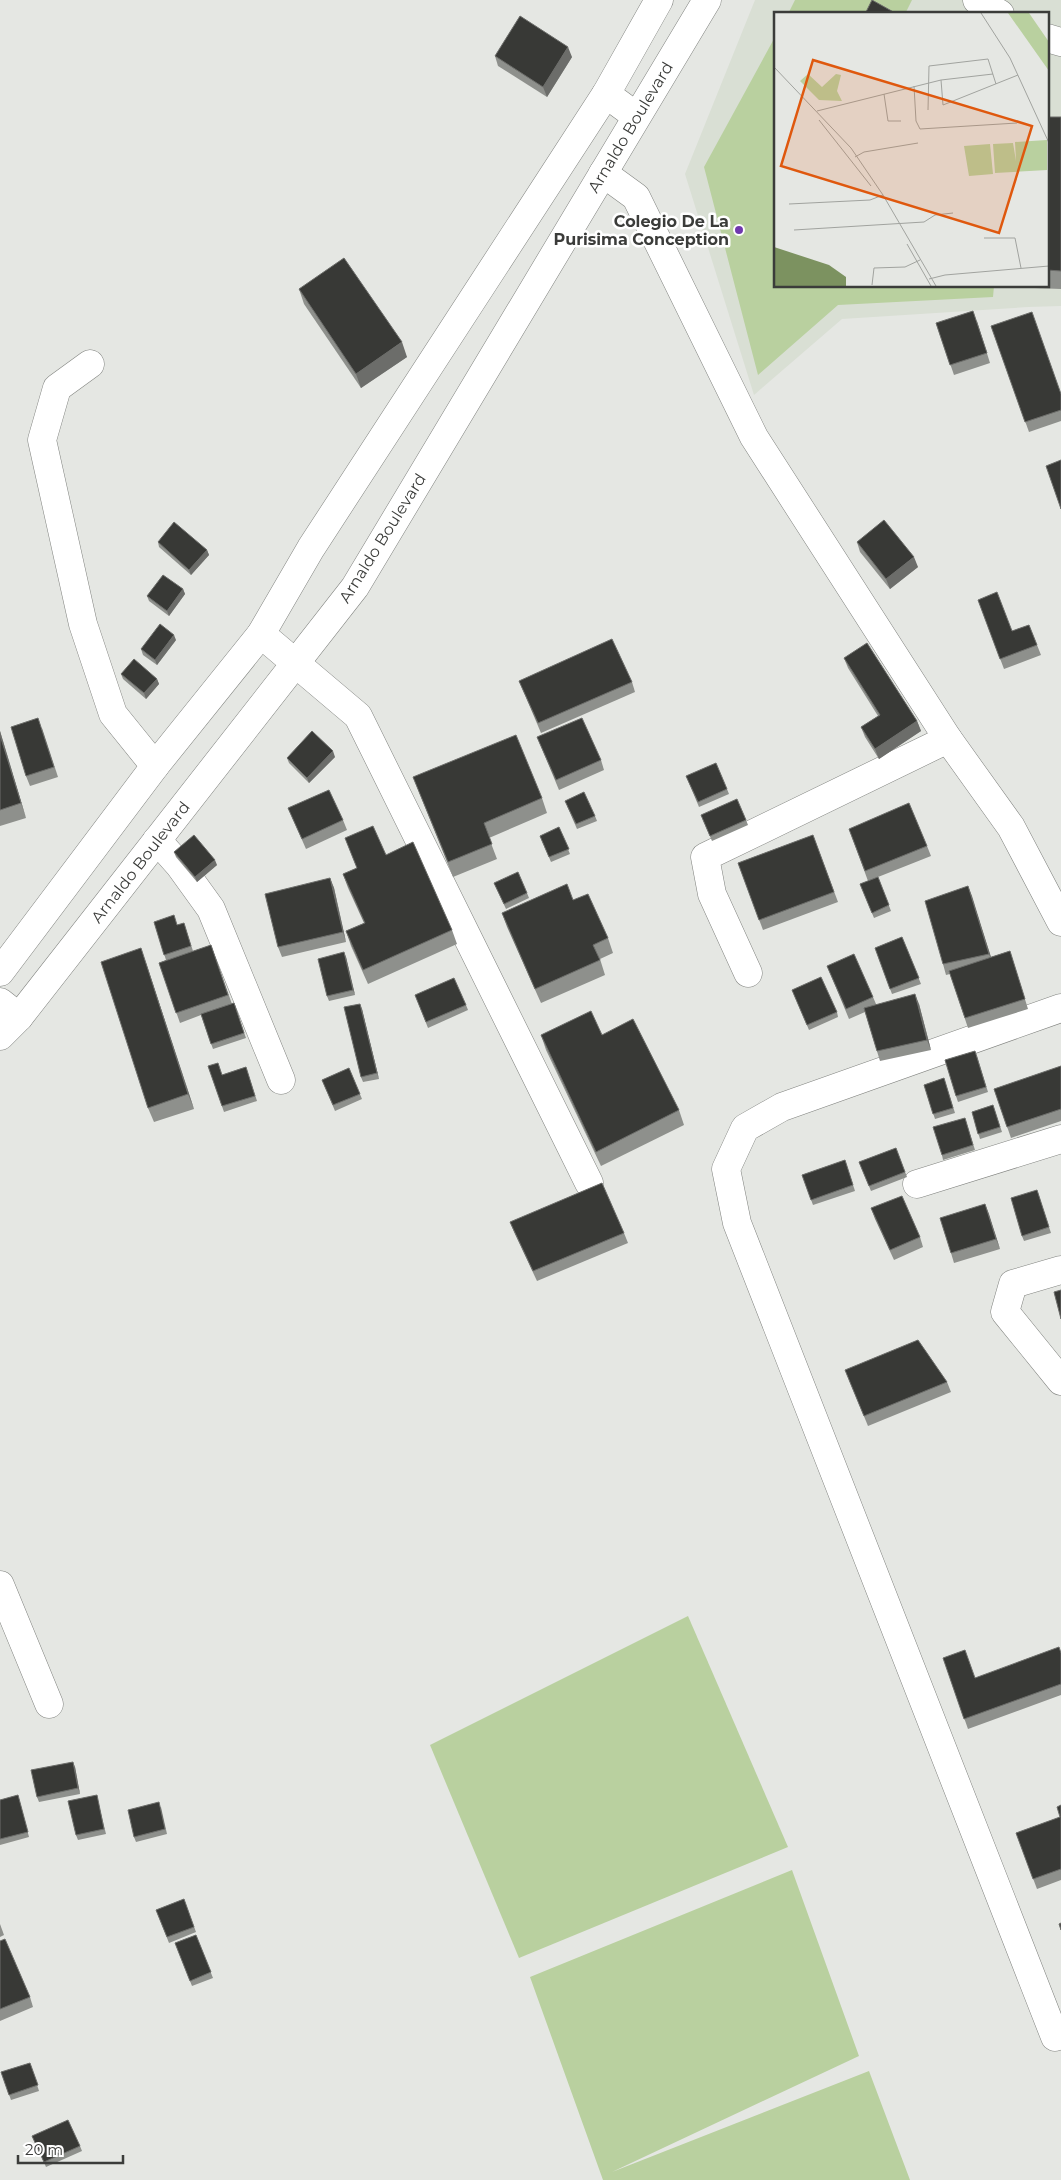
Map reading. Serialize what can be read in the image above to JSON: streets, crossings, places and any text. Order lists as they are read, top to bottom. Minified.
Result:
{"streets":{"main road":["Arnaldo Boulevard"]},"places":["Colegio De La Purisima Conception"],"scale_bar":"20 m"}
